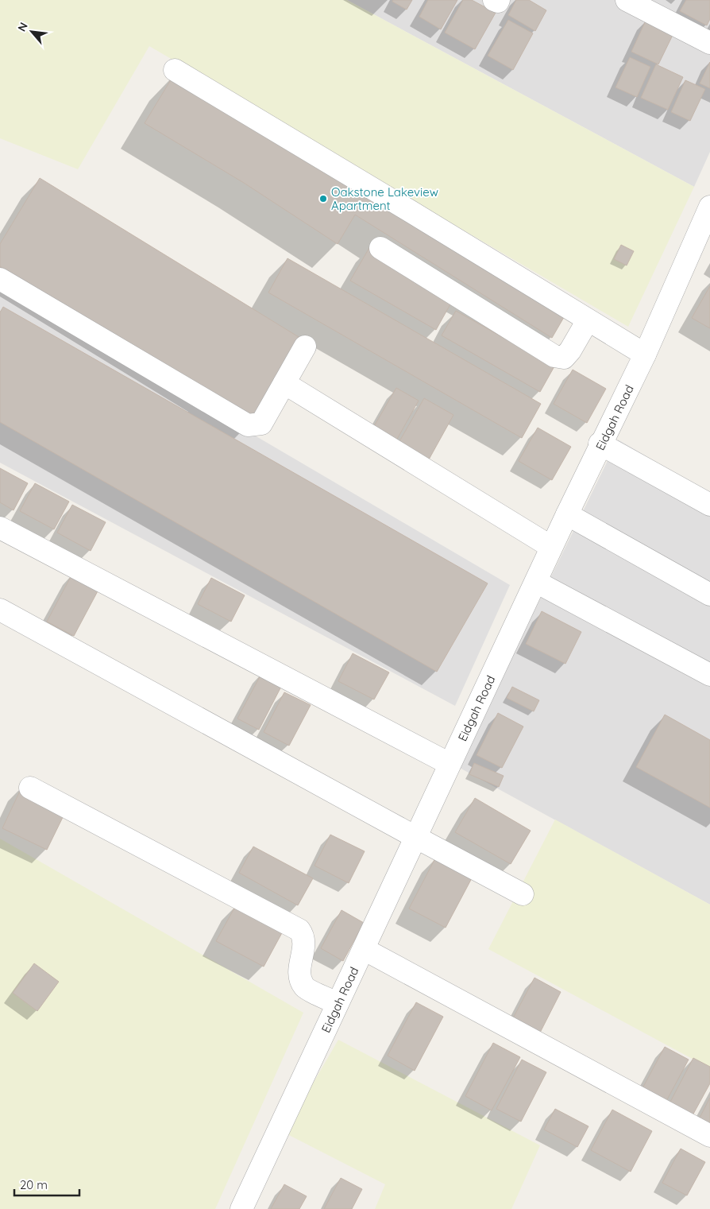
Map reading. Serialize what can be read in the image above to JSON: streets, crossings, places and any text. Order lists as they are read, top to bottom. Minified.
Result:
{"streets":{"street":["Eidgah Road"]},"places":["Oakstone Lakeview Apartment"],"scale_bar":"20 m","north":"top left"}
